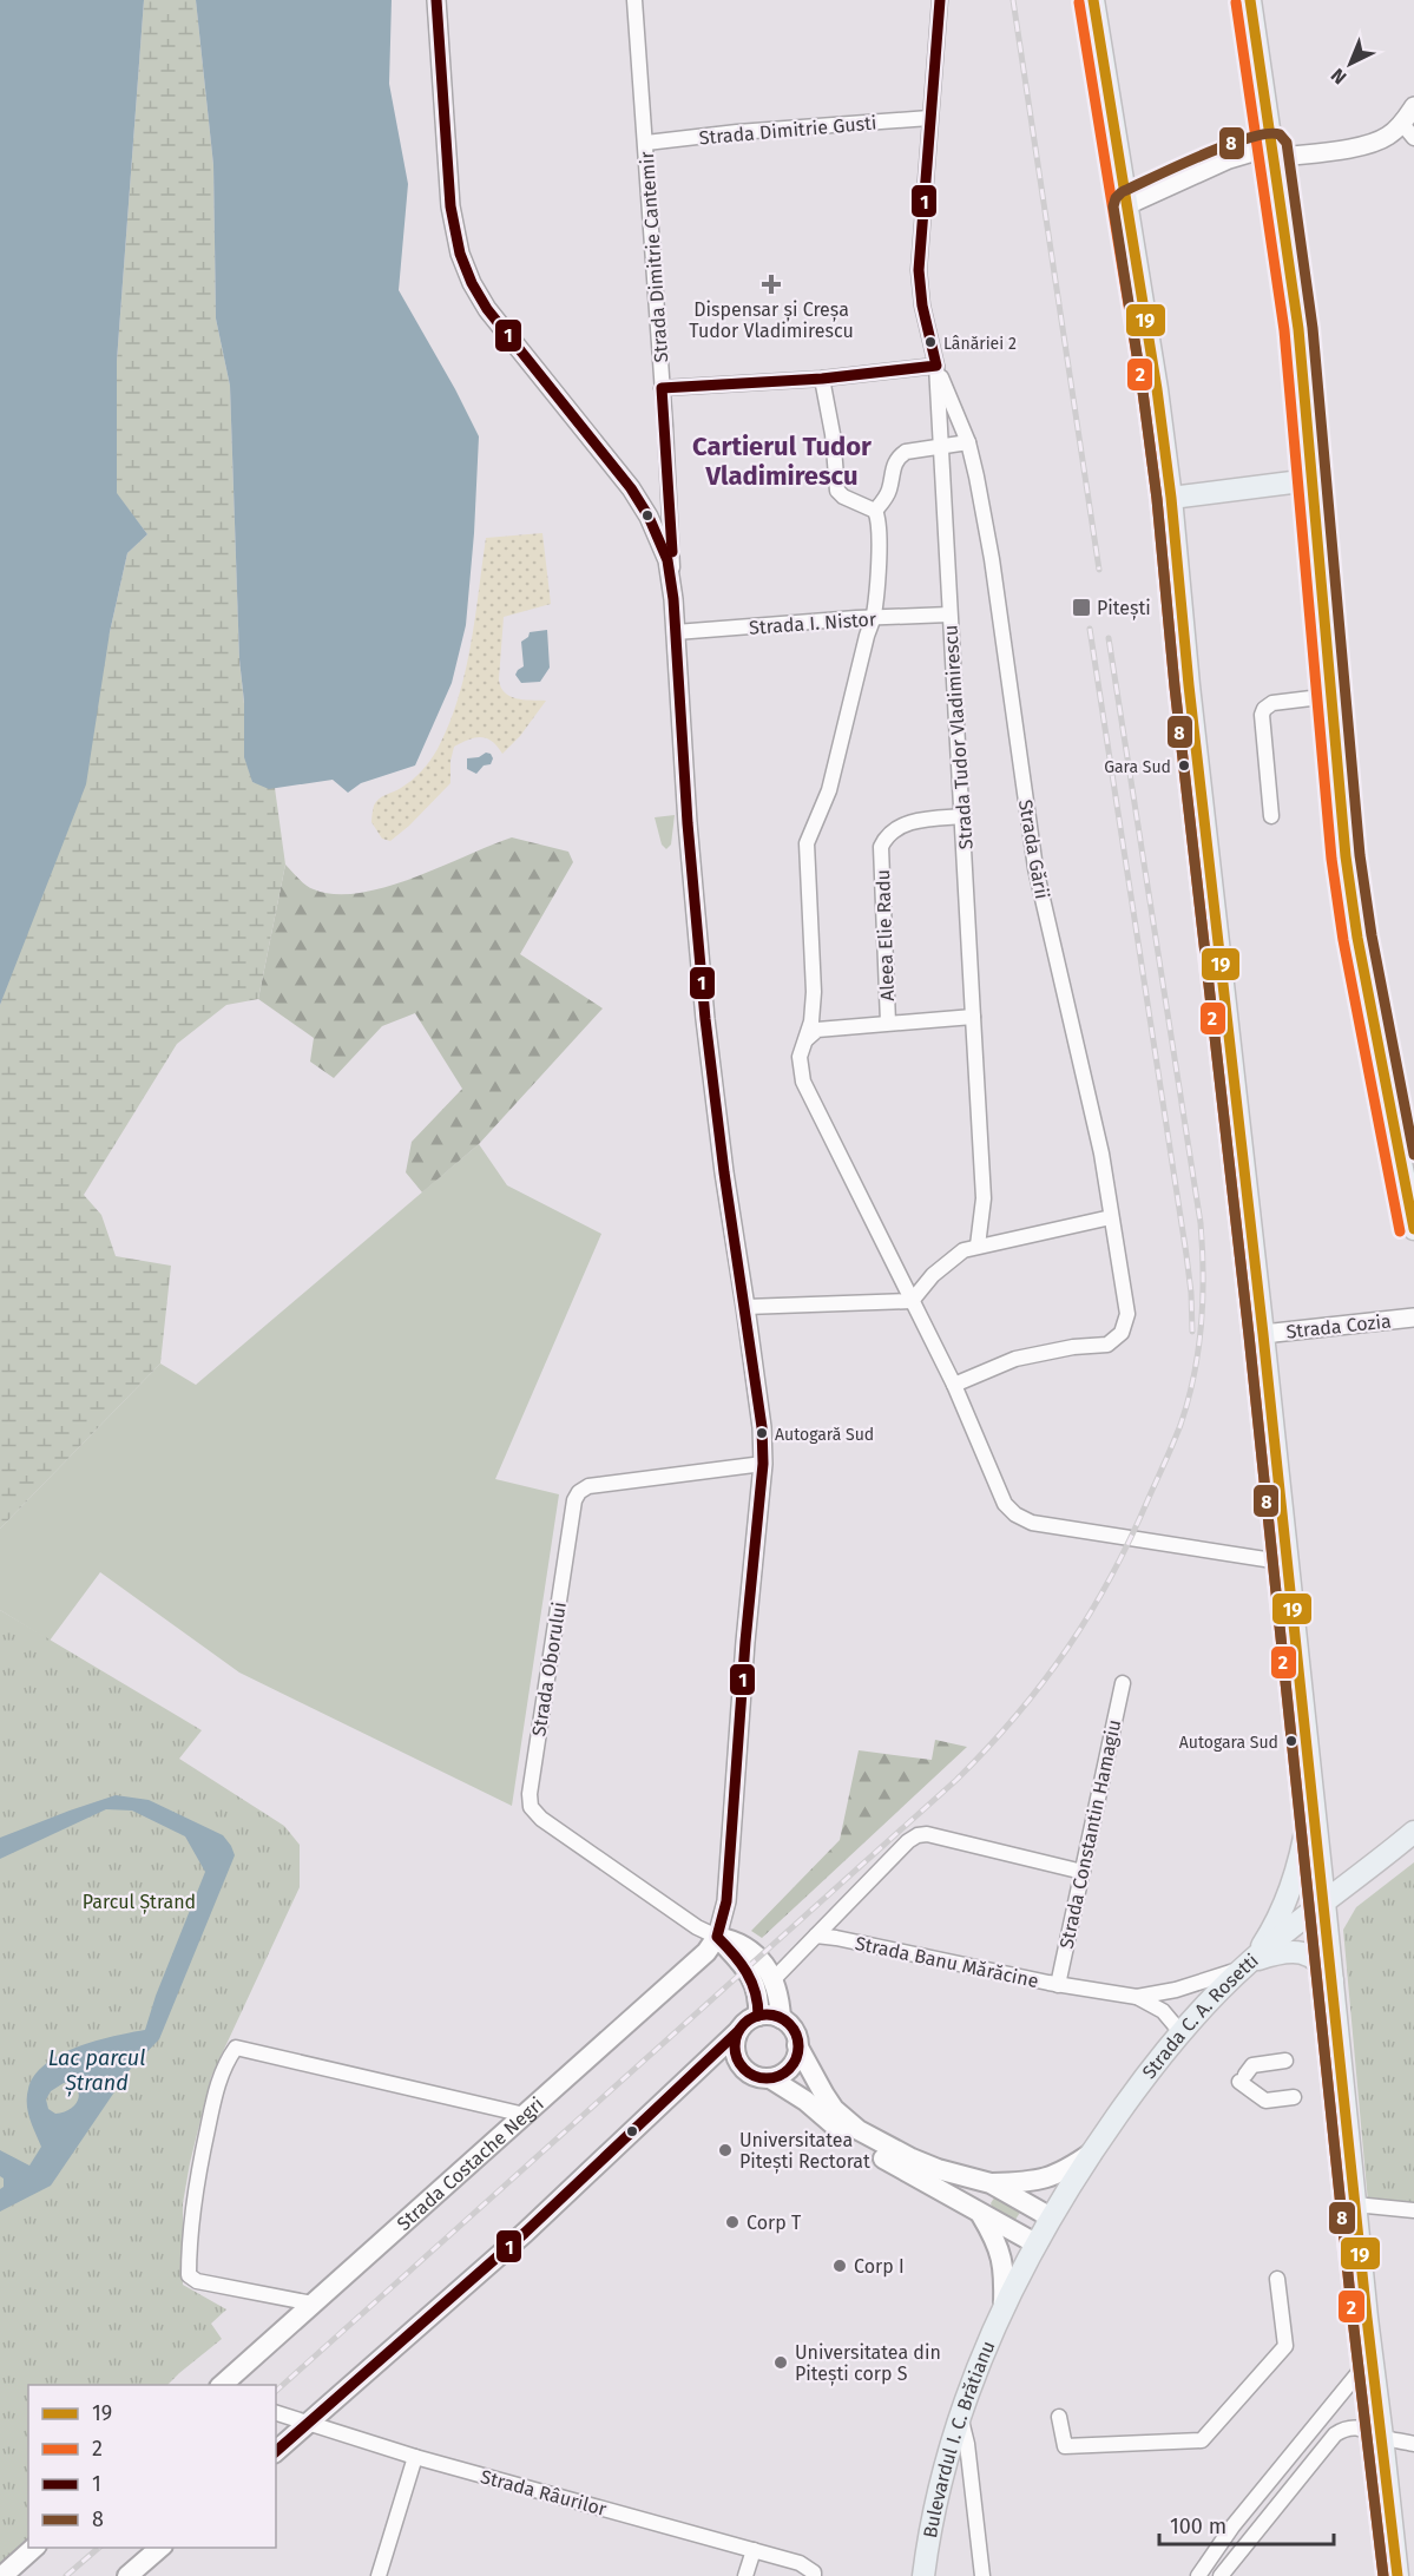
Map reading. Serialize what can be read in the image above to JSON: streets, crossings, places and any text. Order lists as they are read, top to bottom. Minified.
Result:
{"streets":{"main road":["Strada C. A. Rosetti","Strada Costache Negri","Bulevardul I. C. Brătianu"],"street":["Strada Dimitrie Gusti","Strada Dimitrie Cantemir","Strada I. Nistor","Strada Tudor Vladimirescu","Strada Gării","Aleea Elie Radu","Strada Cozia","Strada Oborului","Strada Constantin Hamagiu","Strada Banu Mărăcine","Strada Râurilor"]},"crossings":[["Strada Dimitrie Gusti","Strada Dimitrie Cantemir"],["Strada Dimitrie Gusti","Strada Tudor Vladimirescu"],["Strada I. Nistor","Strada Tudor Vladimirescu"],["Strada Tudor Vladimirescu","Strada Gării"],["Strada Tudor Vladimirescu","Aleea Elie Radu"],["Strada Oborului","Strada Costache Negri"],["Strada Constantin Hamagiu","Strada Banu Mărăcine"],["Strada Banu Mărăcine","Strada C. A. Rosetti"],["Strada C. A. Rosetti","Bulevardul I. C. Brătianu"]],"districts":["Cartierul Tudor Vladimirescu"],"water":["Lac parcul Ștrand"],"parks":["Parcul Ștrand"],"places":{"health":["Dispensar și Creșa Tudor Vladimirescu"],"other":["Lânăriei 2","Gara Sud","Autogară Sud","Autogara Sud","Universitatea Pitești Rectorat","Corp T","Corp I","Universitatea din Pitești corp S"],"transit":["Pitești"]},"lines":["transit line 19","transit line 1","transit line 2","transit line 8"],"legend":["19","2","1","8"],"scale_bar":"100 m","north":"bottom left"}
